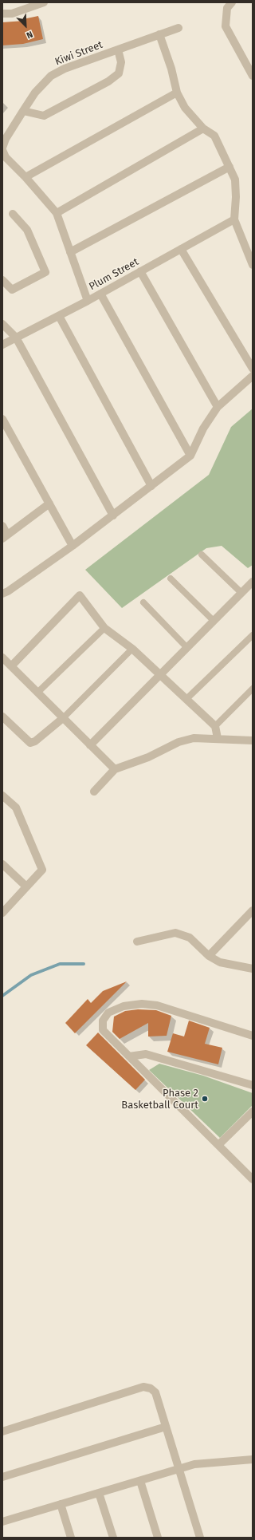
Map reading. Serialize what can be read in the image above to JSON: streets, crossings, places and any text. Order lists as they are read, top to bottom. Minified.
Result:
{"streets":{"street":["Kiwi Street","Plum Street"]},"places":["Phase 2 Basketball Court"],"north":"bottom right"}
